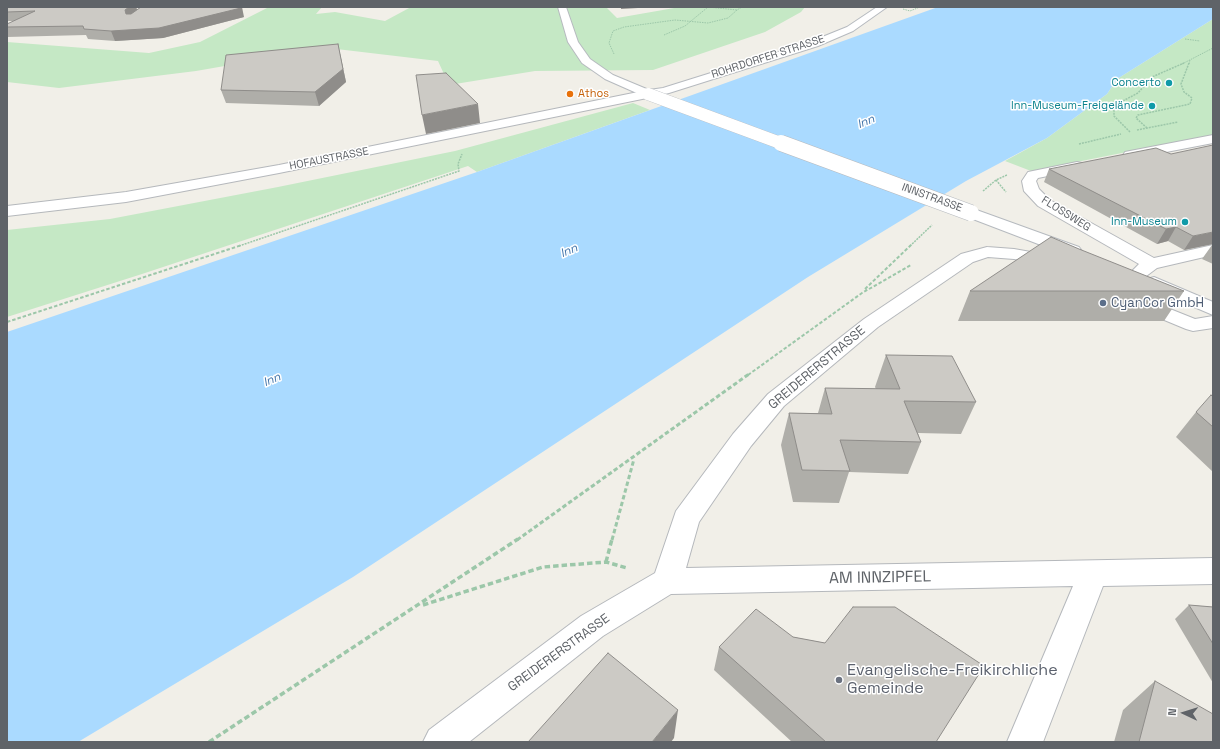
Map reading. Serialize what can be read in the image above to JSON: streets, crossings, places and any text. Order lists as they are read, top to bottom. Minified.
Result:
{"streets":{"street":["ROHRDORFER STRASSE","HOFAUSTRASSE","INNSTRASSE","FLOSSWEG","GREIDERERSTRASSE","AM INNZIPFEL"]},"crossings":[["ROHRDORFER STRASSE","HOFAUSTRASSE"],["ROHRDORFER STRASSE","INNSTRASSE"],["HOFAUSTRASSE","INNSTRASSE"],["GREIDERERSTRASSE","AM INNZIPFEL"]],"water":["Inn"],"places":["Concerto","Athos","Inn-Museum-Freigelände","Inn-Museum","CyanCor GmbH","Evangelische-Freikirchliche Gemeinde"],"north":"left"}
